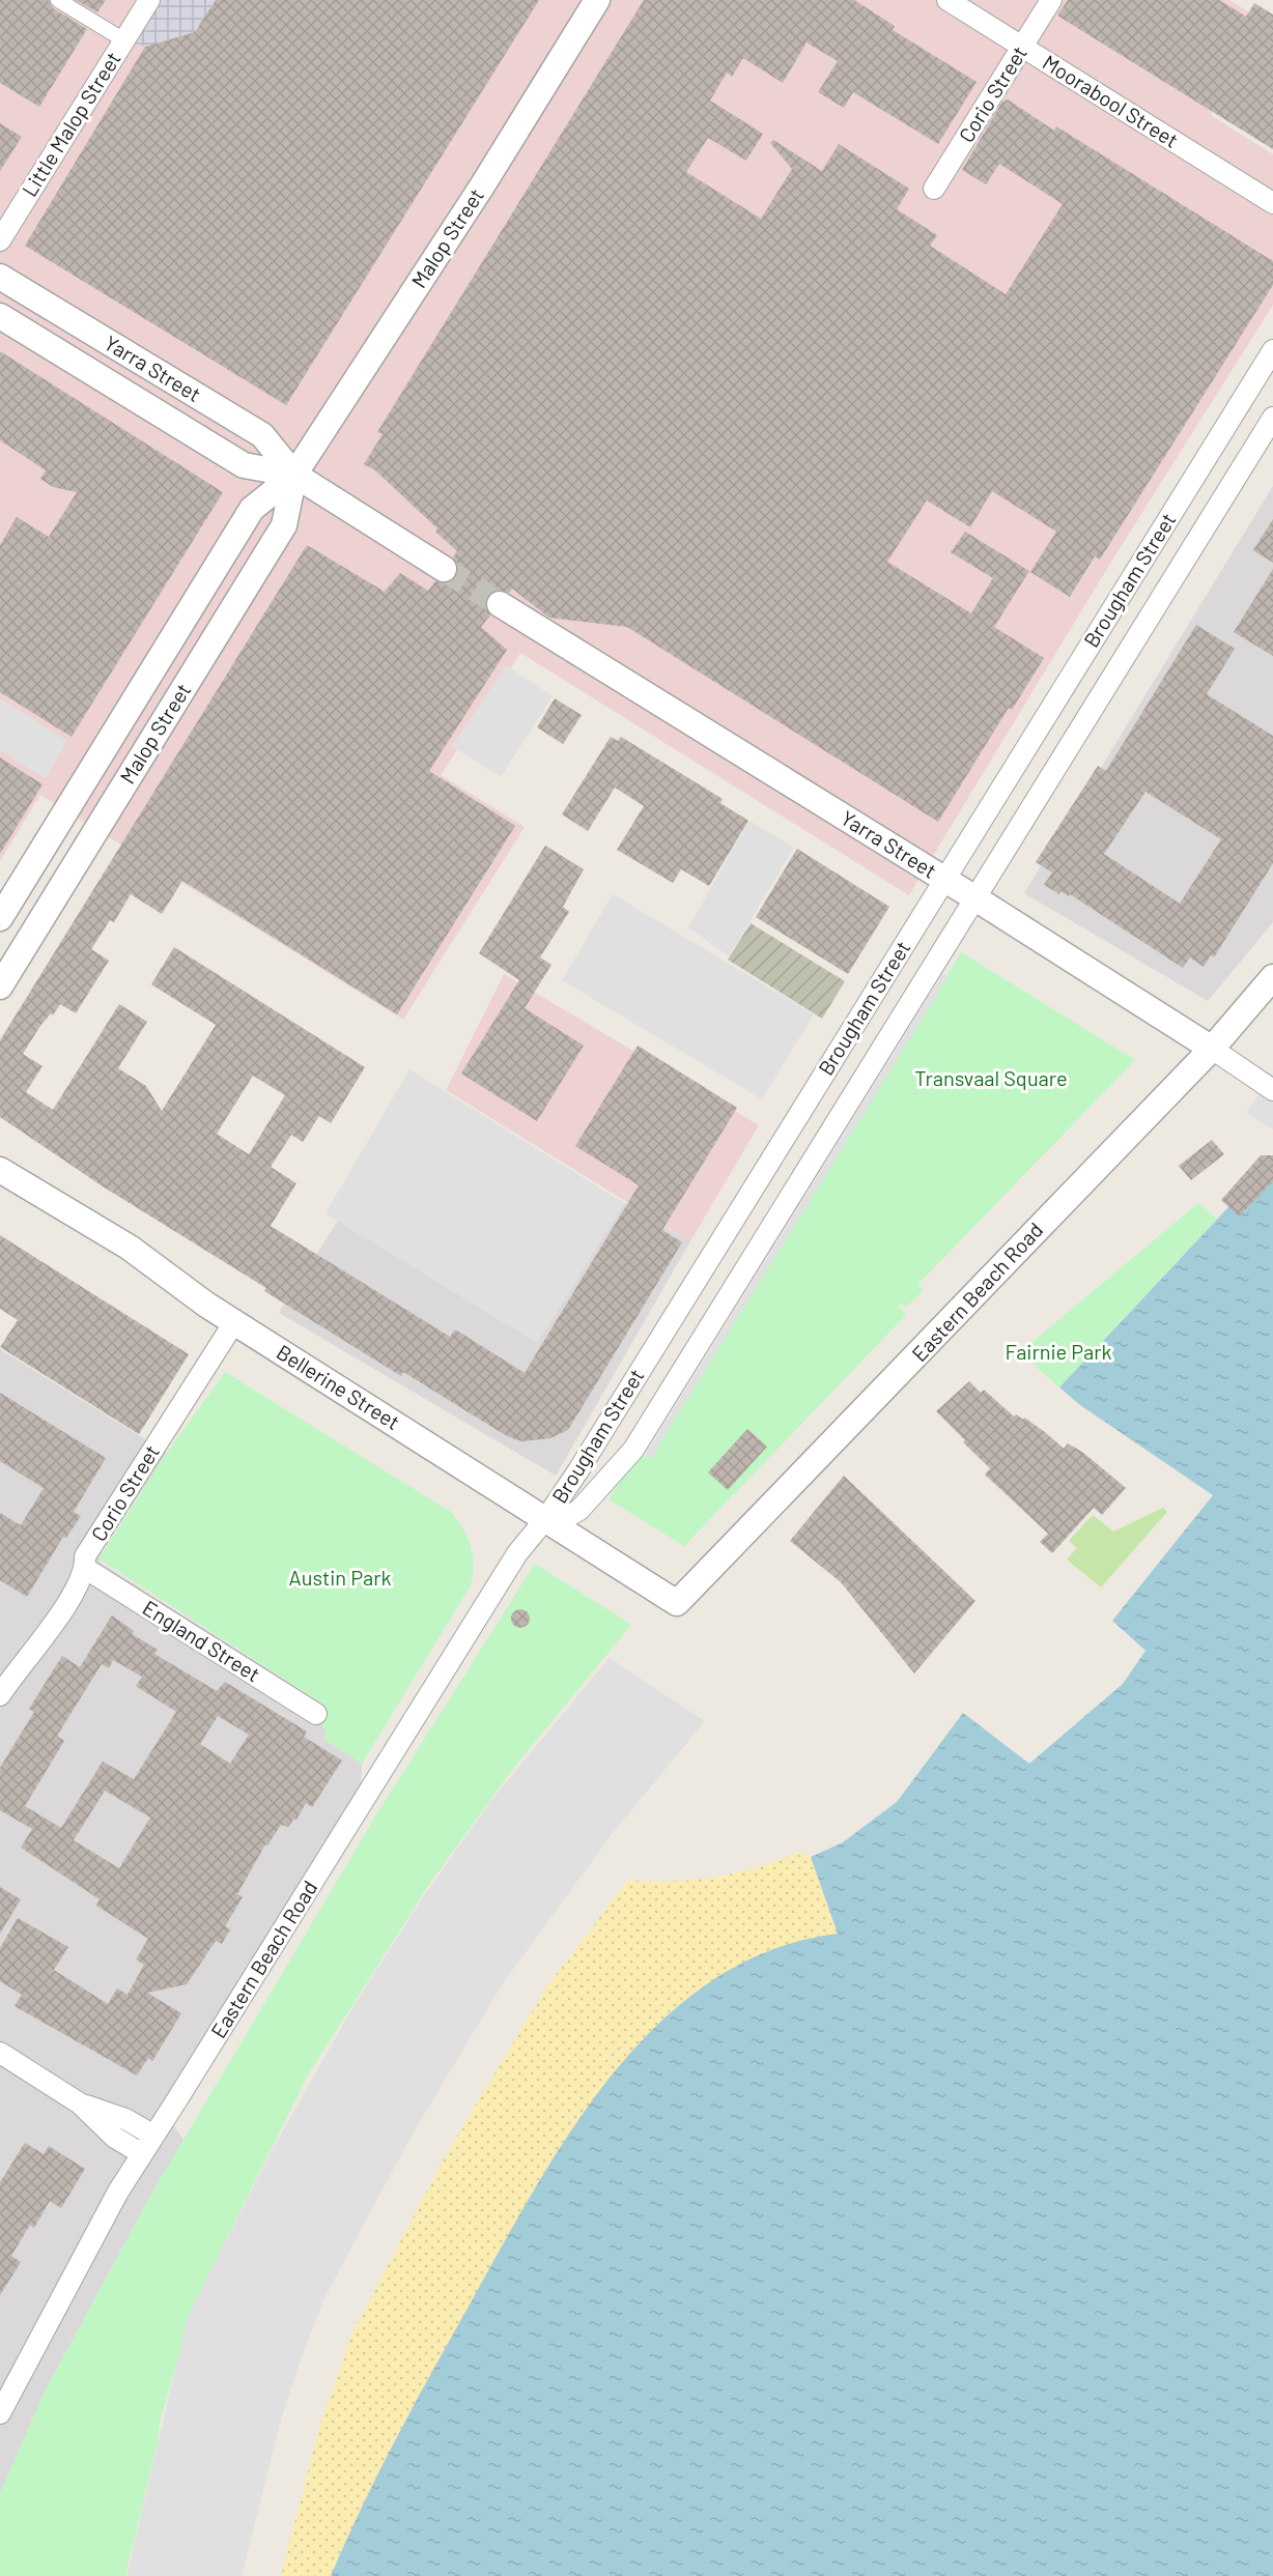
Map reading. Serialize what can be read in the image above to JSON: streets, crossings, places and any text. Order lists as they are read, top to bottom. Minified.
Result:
{"streets":{"street":["Corio Street","Moorabool Street","Little Malop Street","Malop Street","Yarra Street","Brougham Street","Eastern Beach Road","Bellerine Street","England Street"]},"crossings":[["Corio Street","Moorabool Street"],["Corio Street","Bellerine Street"],["Corio Street","England Street"],["Malop Street","Yarra Street"],["Yarra Street","Brougham Street"],["Yarra Street","Eastern Beach Road"],["Brougham Street","Eastern Beach Road"],["Brougham Street","Bellerine Street"],["Eastern Beach Road","Bellerine Street"]],"parks":["Transvaal Square","Fairnie Park","Austin Park"]}
